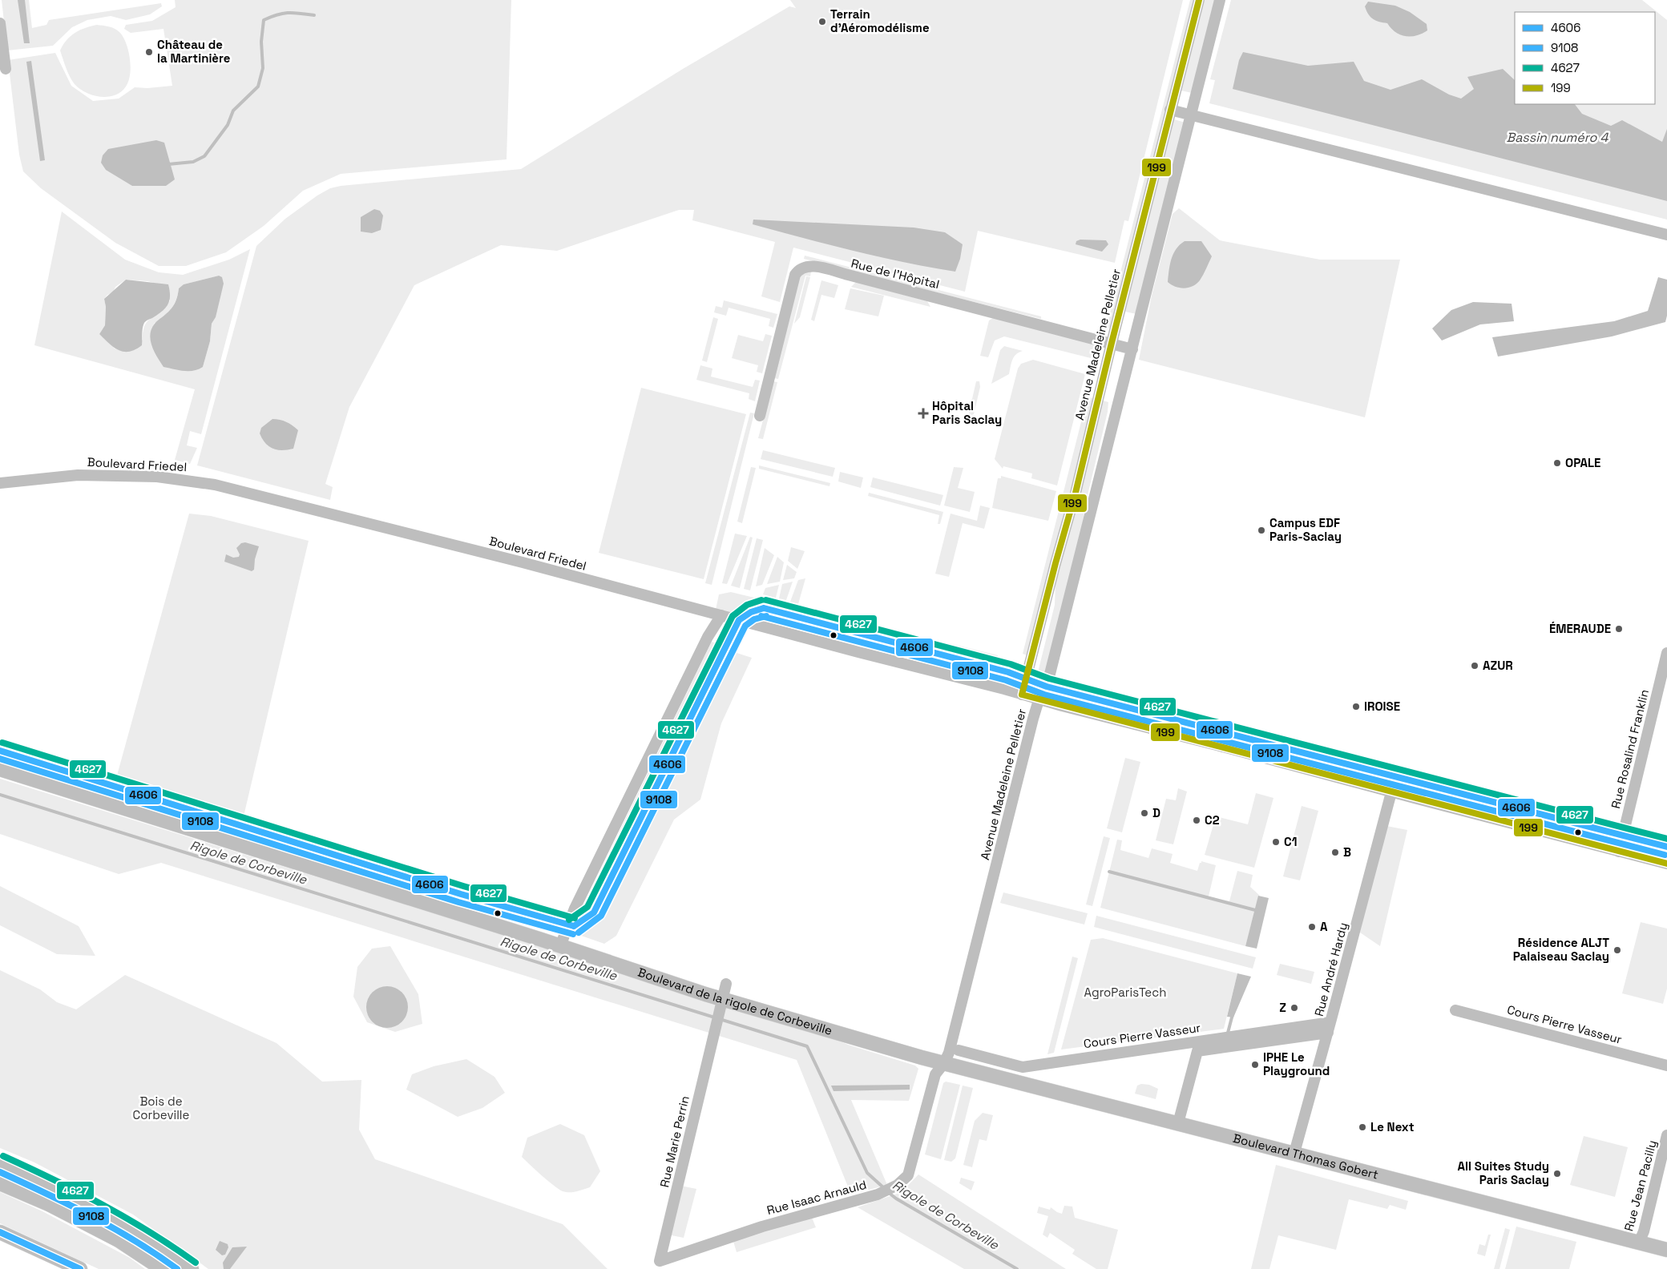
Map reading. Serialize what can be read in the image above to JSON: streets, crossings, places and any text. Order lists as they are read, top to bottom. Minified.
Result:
{"streets":{"main road":["Boulevard de la rigole de Corbeville","Boulevard Thomas Gobert"],"street":["Rue de l'Hôpital","Avenue Madeleine Pelletier","Boulevard Friedel","Rue Rosalind Franklin","Rue André Hardy","Cours Pierre Vasseur","Rue Marie Perrin","Rue Jean Pacilly","Rue Isaac Arnauld"]},"crossings":[["Rue de l'Hôpital","Avenue Madeleine Pelletier"],["Avenue Madeleine Pelletier","Boulevard Friedel"],["Avenue Madeleine Pelletier","Boulevard de la rigole de Corbeville"],["Avenue Madeleine Pelletier","Boulevard Thomas Gobert"],["Avenue Madeleine Pelletier","Rue Isaac Arnauld"],["Boulevard Friedel","Rue Rosalind Franklin"],["Boulevard Friedel","Rue André Hardy"],["Rue André Hardy","Cours Pierre Vasseur"],["Rue André Hardy","Boulevard Thomas Gobert"],["Boulevard de la rigole de Corbeville","Rue Marie Perrin"],["Boulevard de la rigole de Corbeville","Boulevard Thomas Gobert"],["Rue Marie Perrin","Rue Isaac Arnauld"],["Boulevard Thomas Gobert","Rue Jean Pacilly"]],"water":["Bassin numéro 4","Rigole de Corbeville"],"parks":["AgroParisTech","Bois de Corbeville"],"places":{"other":["Terrain d'Aéromodélisme","Château de la Martinière","OPALE","Campus EDF Paris-Saclay","ÉMERAUDE","AZUR","IROISE","D","C2","C1","B","A","Résidence ALJT Palaiseau Saclay","Z","IPHE Le Playground","Le Next","All Suites Study Paris Saclay"],"health":["Hôpital Paris Saclay"]},"lines":["transit line 199","transit line 4627","transit line 4606","transit line 9108"],"legend":["4606","9108","4627","199"]}
